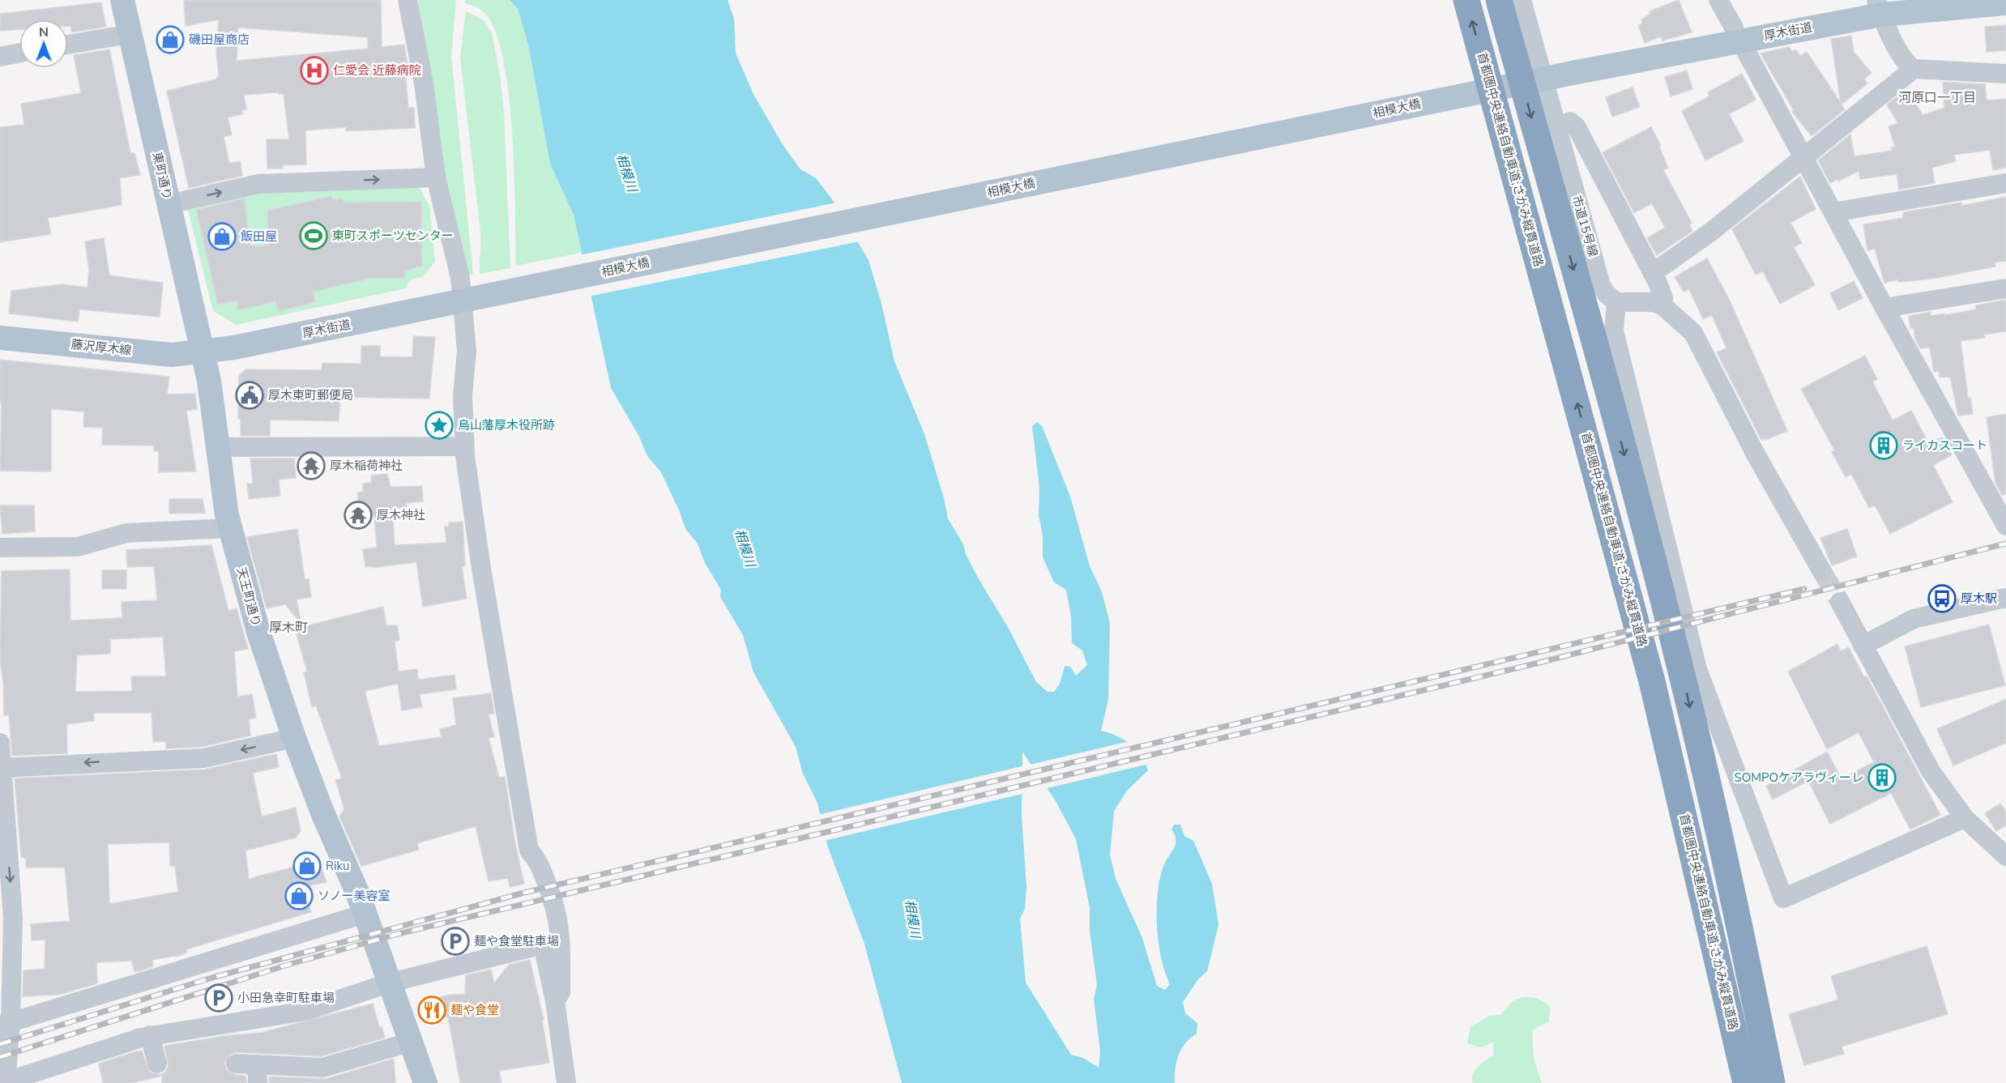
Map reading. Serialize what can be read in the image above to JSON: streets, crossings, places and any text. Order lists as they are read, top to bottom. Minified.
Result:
{"streets":{"highway":["首都圏中央連絡自動車道;さがみ縦貫道路"],"main road":["厚木街道","相模大橋","東町通り","藤沢厚木線","天王町通り"],"street":["市道15号線"]},"crossings":[["厚木街道","相模大橋"],["厚木街道","東町通り"],["厚木街道","藤沢厚木線"],["厚木街道","天王町通り"],["東町通り","藤沢厚木線"],["東町通り","天王町通り"],["藤沢厚木線","天王町通り"]],"districts":["河原口一丁目","厚木町"],"water":["相模川"],"places":{"shop":["磯田屋商店","飯田屋","Riku","ソノー美容室"],"hospital":["仁愛会 近藤病院"],"sports":["東町スポーツセンター"],"public building":["厚木東町郵便局"],"place":["烏山藩厚木役所跡"],"building":["ライカスコート","SOMPOケアラヴィーレ"],"temple":["厚木稲荷神社","厚木神社"],"bus stop":["厚木駅"],"parking":["麺や食堂駐車場","小田急幸町駐車場"],"restaurant":["麺や食堂"]},"north":"top"}
